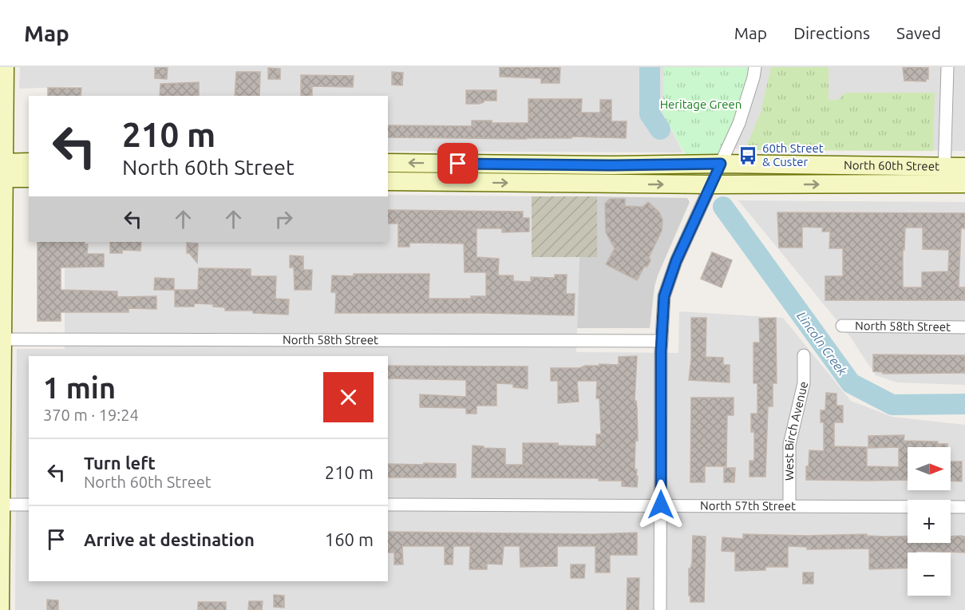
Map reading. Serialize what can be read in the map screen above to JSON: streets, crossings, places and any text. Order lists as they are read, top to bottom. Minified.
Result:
{"streets":{"main road":["North 60th Street"],"street":["North 58th Street","West Birch Avenue","North 57th Street"]},"crossings":[["West Birch Avenue","North 57th Street"]],"water":["Lincoln Creek"],"parks":["Heritage Green"],"places":{"bus stop":["60th Street & Custer"]},"north":"right","page":{"header":"Map","nav":["Map","Directions","Saved"],"turn":["210 m","North 60th Street"],"heading":["1 min","370 m · 19:24"],"list":[{"name":"Turn left","note":"North 60th Street","value":"210 m"},{"name":"Arrive at destination","value":"160 m"}],"map_buttons":["+","−"]}}
